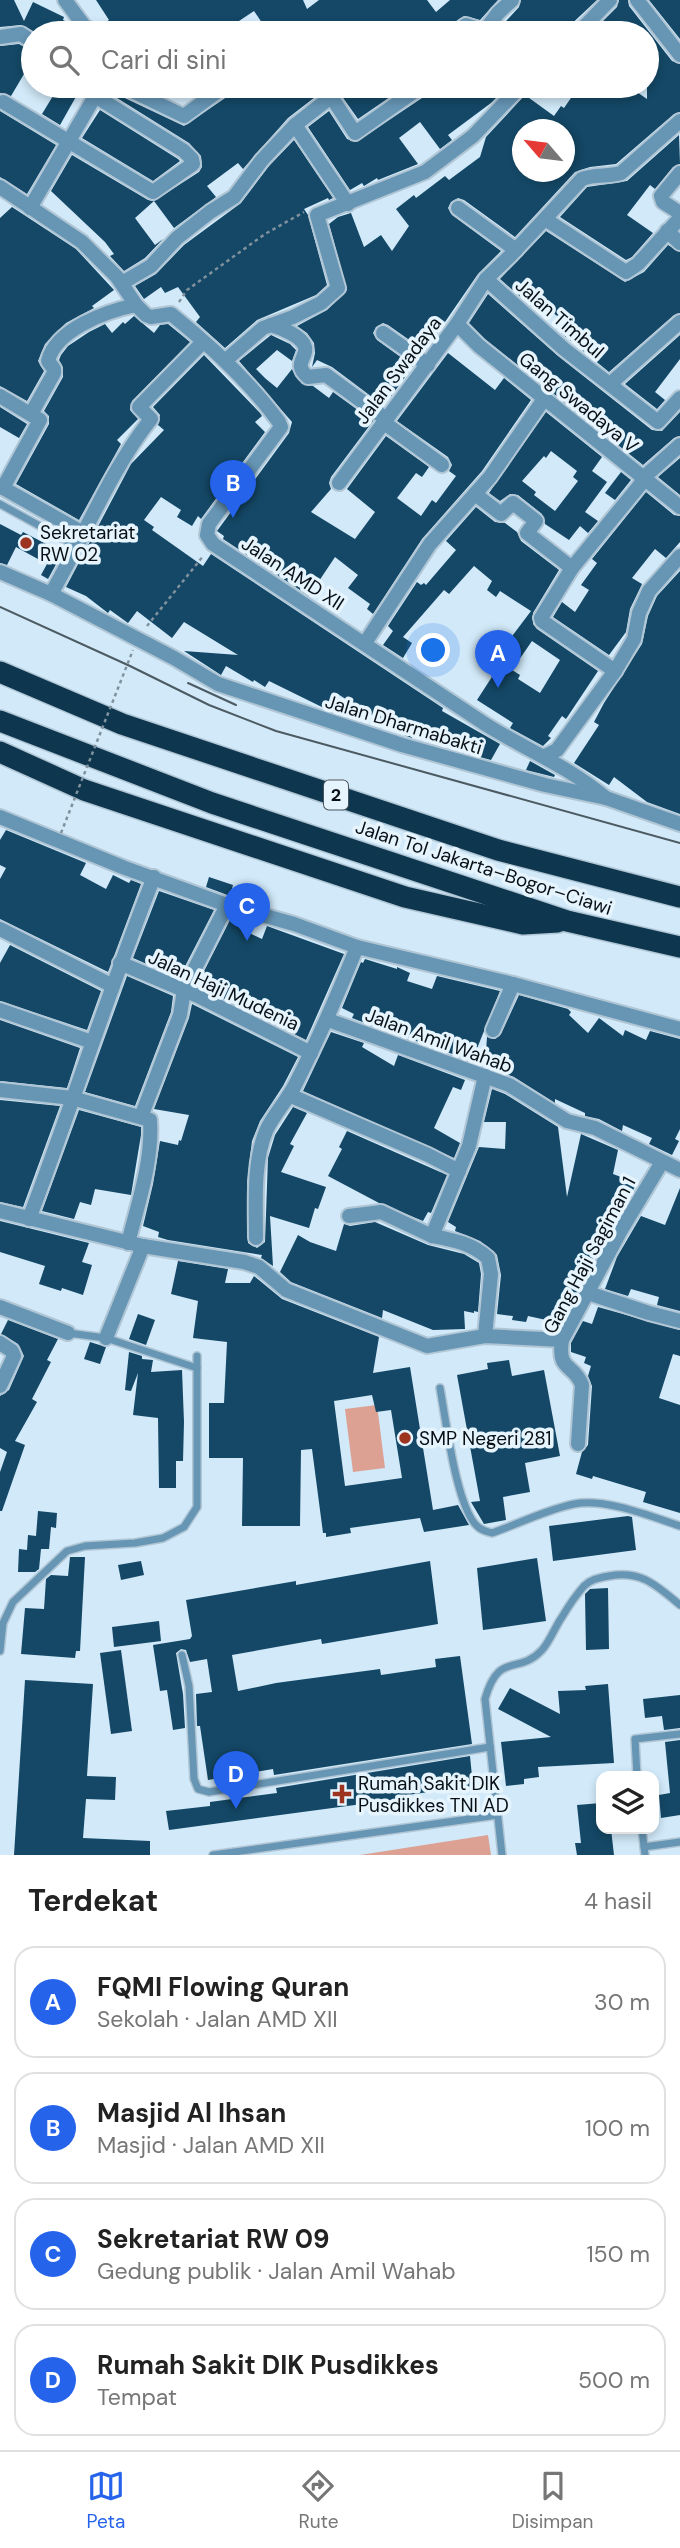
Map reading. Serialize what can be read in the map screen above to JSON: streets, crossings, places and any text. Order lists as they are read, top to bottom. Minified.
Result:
{"streets":{"highway":["2","Jalan Tol Jakarta–Bogor–Ciawi"],"street":["Jalan Timbul","Jalan Swadaya","Gang Swadaya V","Jalan AMD XII","Jalan Dharmabakti","Jalan Haji Mudenia","Jalan Amil Wahab","Gang Haji Sagiman 1"]},"crossings":[["Jalan Timbul","Jalan Swadaya"],["Jalan Swadaya","Gang Swadaya V"],["Jalan AMD XII","Jalan Dharmabakti"],["Jalan Amil Wahab","Gang Haji Sagiman 1"]],"places":{"other":["Sekretariat RW 02","SMP Negeri 281"],"health":["Rumah Sakit DIK Pusdikkes TNI AD"]},"north":"top left","page":{"search":"Cari di sini","pins":["B","A","C","D"],"heading":["Terdekat","4 hasil"],"list":[{"mark":"A","name":"FQMI Flowing Quran","note":"Sekolah · Jalan AMD XII","value":"30 m"},{"mark":"B","name":"Masjid Al Ihsan","note":"Masjid · Jalan AMD XII","value":"100 m"},{"mark":"C","name":"Sekretariat RW 09","note":"Gedung publik · Jalan Amil Wahab","value":"150 m"},{"mark":"D","name":"Rumah Sakit DIK Pusdikkes","note":"Tempat","value":"500 m"}],"nav":["Peta","Rute","Disimpan"]}}
